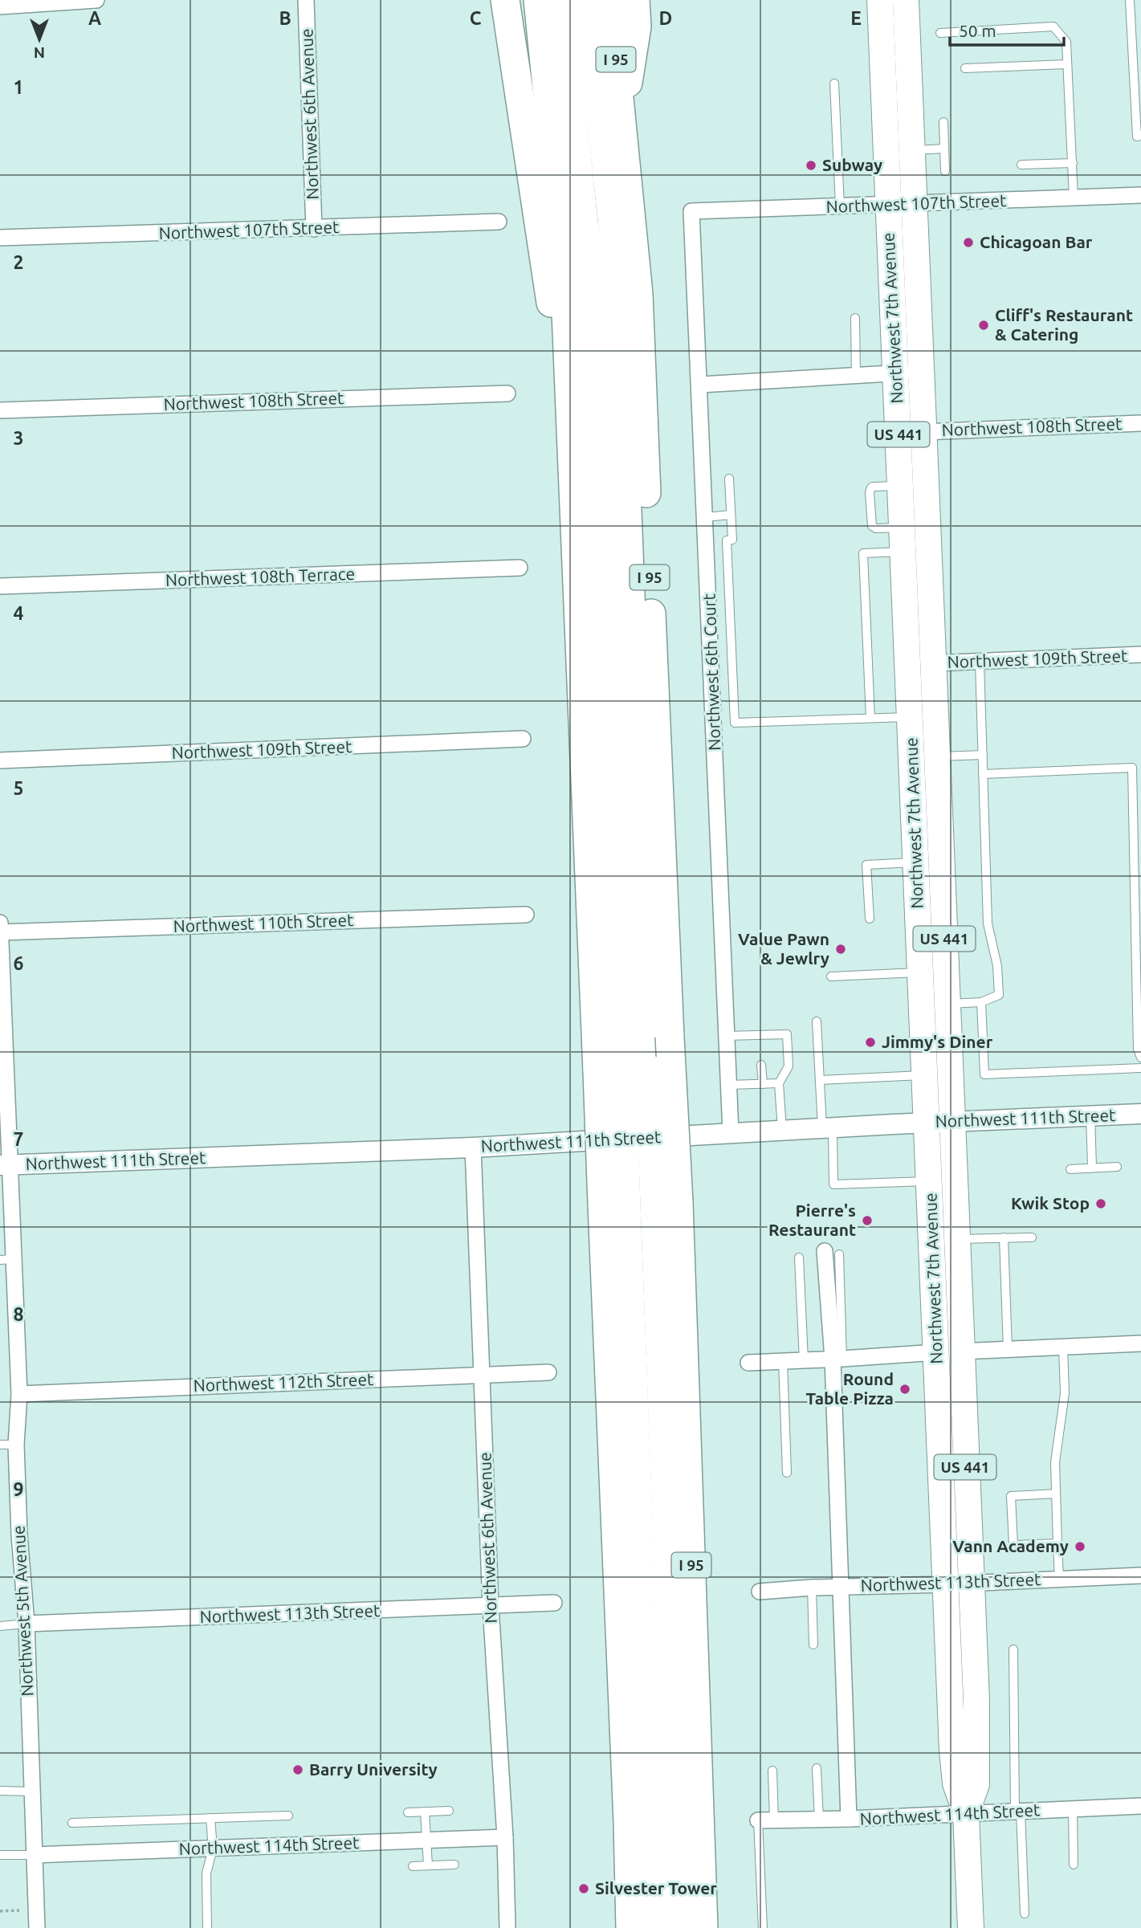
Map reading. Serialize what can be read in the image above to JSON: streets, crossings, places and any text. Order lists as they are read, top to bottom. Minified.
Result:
{"streets":{"highway":["I 95"],"main road":["Northwest 7th Avenue","US 441"],"street":["Northwest 6th Avenue","Northwest 107th Street","Northwest 108th Street","Northwest 108th Terrace","Northwest 109th Street","Northwest 6th Court","Northwest 110th Street","Northwest 111th Street","Northwest 112th Street","Northwest 113th Street","Northwest 5th Avenue","Northwest 114th Street"]},"crossings":[["Northwest 6th Avenue","Northwest 107th Street"],["Northwest 6th Avenue","Northwest 111th Street"],["Northwest 6th Avenue","Northwest 112th Street"],["Northwest 6th Avenue","Northwest 113th Street"],["Northwest 6th Avenue","Northwest 114th Street"],["Northwest 107th Street","Northwest 7th Avenue"],["Northwest 107th Street","Northwest 6th Court"],["Northwest 7th Avenue","Northwest 108th Street"],["Northwest 7th Avenue","Northwest 109th Street"],["Northwest 7th Avenue","Northwest 111th Street"],["Northwest 7th Avenue","Northwest 113th Street"],["Northwest 7th Avenue","Northwest 114th Street"],["Northwest 6th Court","Northwest 111th Street"],["Northwest 110th Street","Northwest 5th Avenue"],["Northwest 111th Street","Northwest 5th Avenue"],["Northwest 112th Street","Northwest 5th Avenue"],["Northwest 113th Street","Northwest 5th Avenue"],["Northwest 5th Avenue","Northwest 114th Street"]],"places":["Subway","Chicagoan Bar","Cliff's Restaurant & Catering","Value Pawn & Jewlry","Jimmy's Diner","Kwik Stop","Pierre's Restaurant","Round Table Pizza","Vann Academy","Barry University","Silvester Tower"],"scale_bar":"50 m","north":"bottom","grid":{"columns":["A","B","C","D","E"],"rows":["1","2","3","4","5","6","7","8","9"]}}
